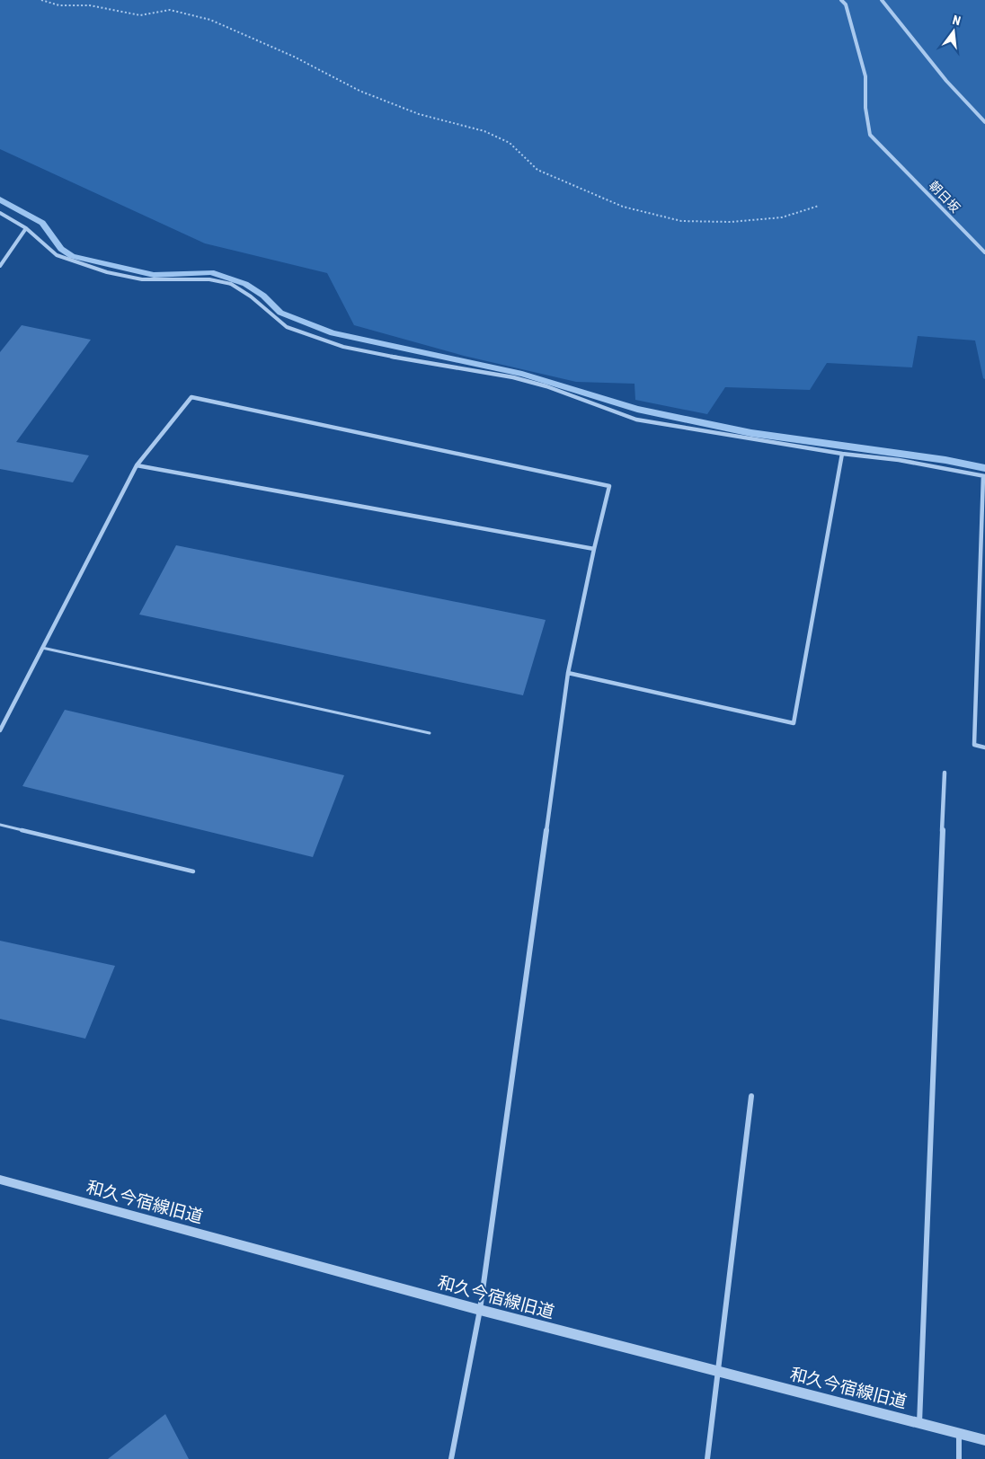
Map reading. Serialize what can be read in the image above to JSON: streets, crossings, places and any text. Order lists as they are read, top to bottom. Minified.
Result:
{"streets":{"street":["朝日坂","和久今宿線旧道"]},"north":"top"}
